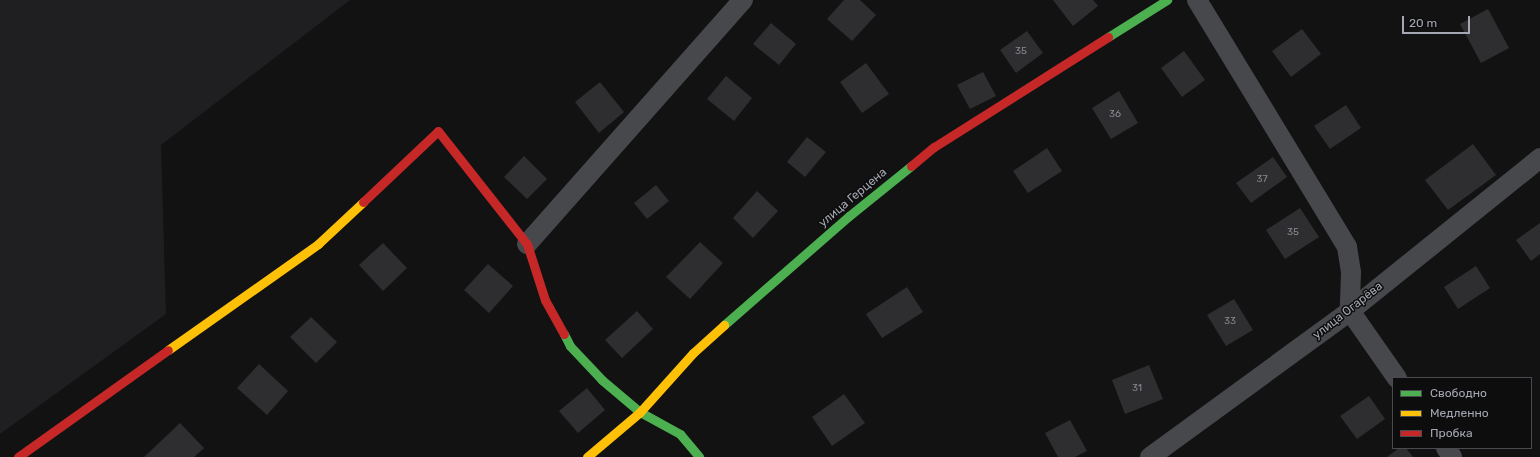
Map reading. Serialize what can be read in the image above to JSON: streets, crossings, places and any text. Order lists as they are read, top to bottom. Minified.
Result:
{"streets":{"street":["улица Герцена","улица Огарёва"]},"house_numbers":["35","36","37","35","33","31"],"legend":["Свободно","Медленно","Пробка"],"scale_bar":"20 m"}
